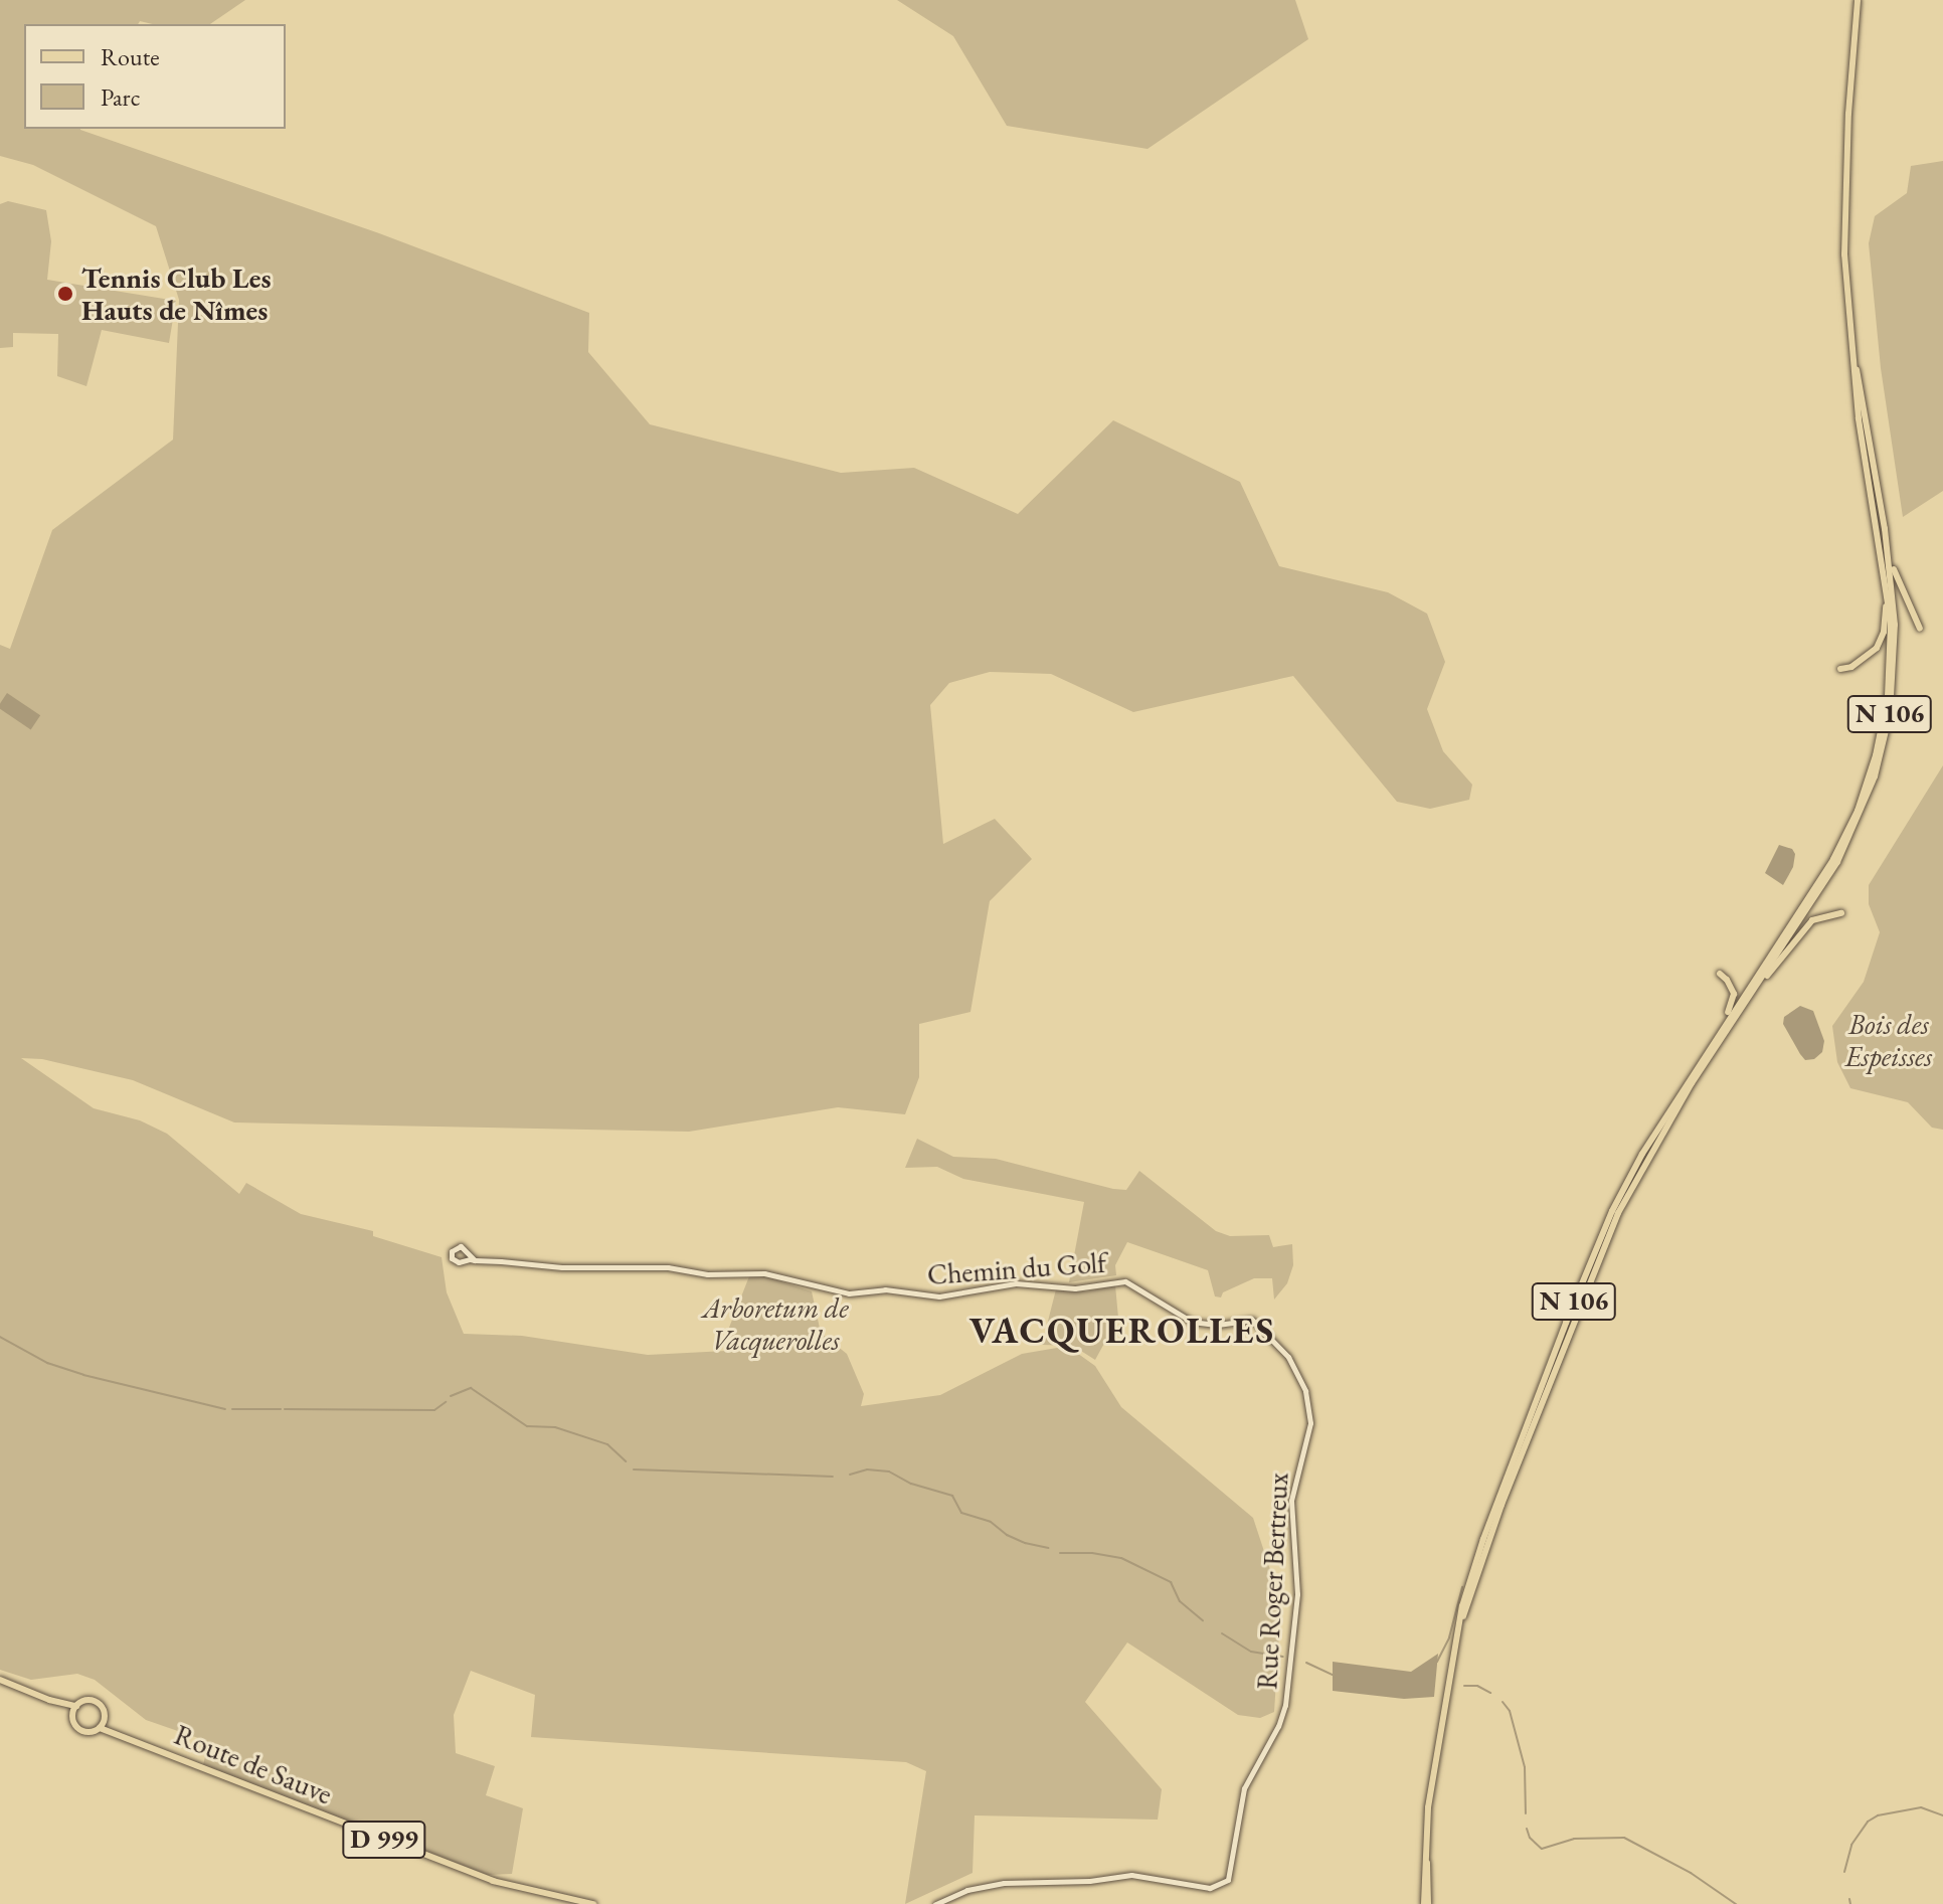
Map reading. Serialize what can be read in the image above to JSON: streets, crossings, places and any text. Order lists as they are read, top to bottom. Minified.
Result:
{"streets":{"main road":["N 106","Route de Sauve","D 999"],"street":["Chemin du Golf","Rue Roger Bertreux"]},"crossings":[["Chemin du Golf","Rue Roger Bertreux"]],"districts":["VACQUEROLLES"],"parks":["Bois des Espeisses","Arboretum de Vacquerolles"],"places":["Tennis Club Les Hauts de Nîmes"],"legend":["Route","Parc"]}
